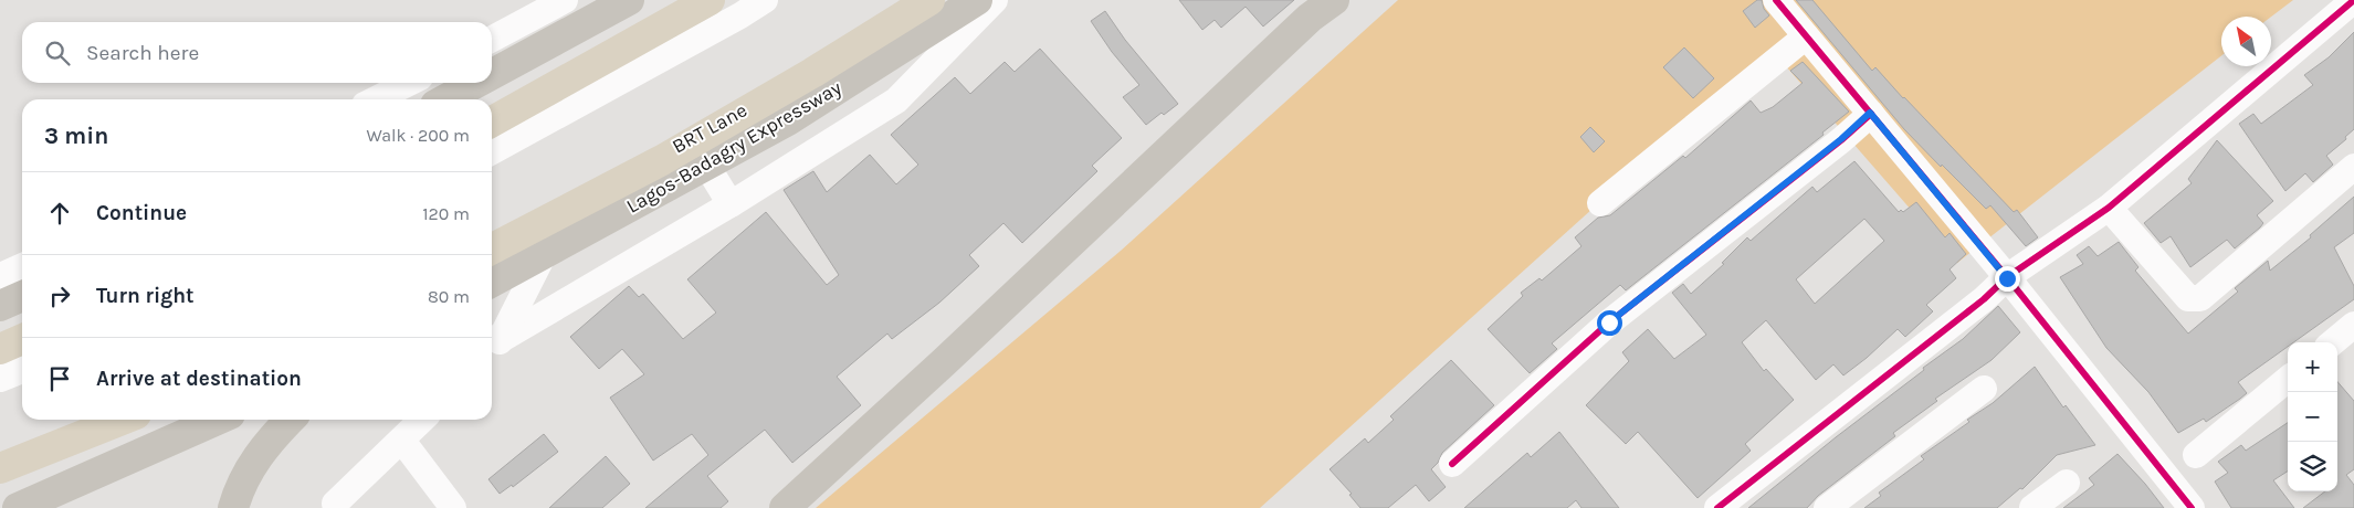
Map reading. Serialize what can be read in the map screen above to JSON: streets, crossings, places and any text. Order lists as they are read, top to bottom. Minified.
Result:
{"streets":{"highway":["Lagos-Badagry Expressway"],"street":["BRT Lane"]},"crossings":[["BRT Lane","Lagos-Badagry Expressway"]],"north":"top left","page":{"search":"Search here","heading":["3 min","Walk · 200 m"],"list":[["Continue","120 m"],["Turn right","80 m"],"Arrive at destination"],"map_buttons":["+","−"]}}
